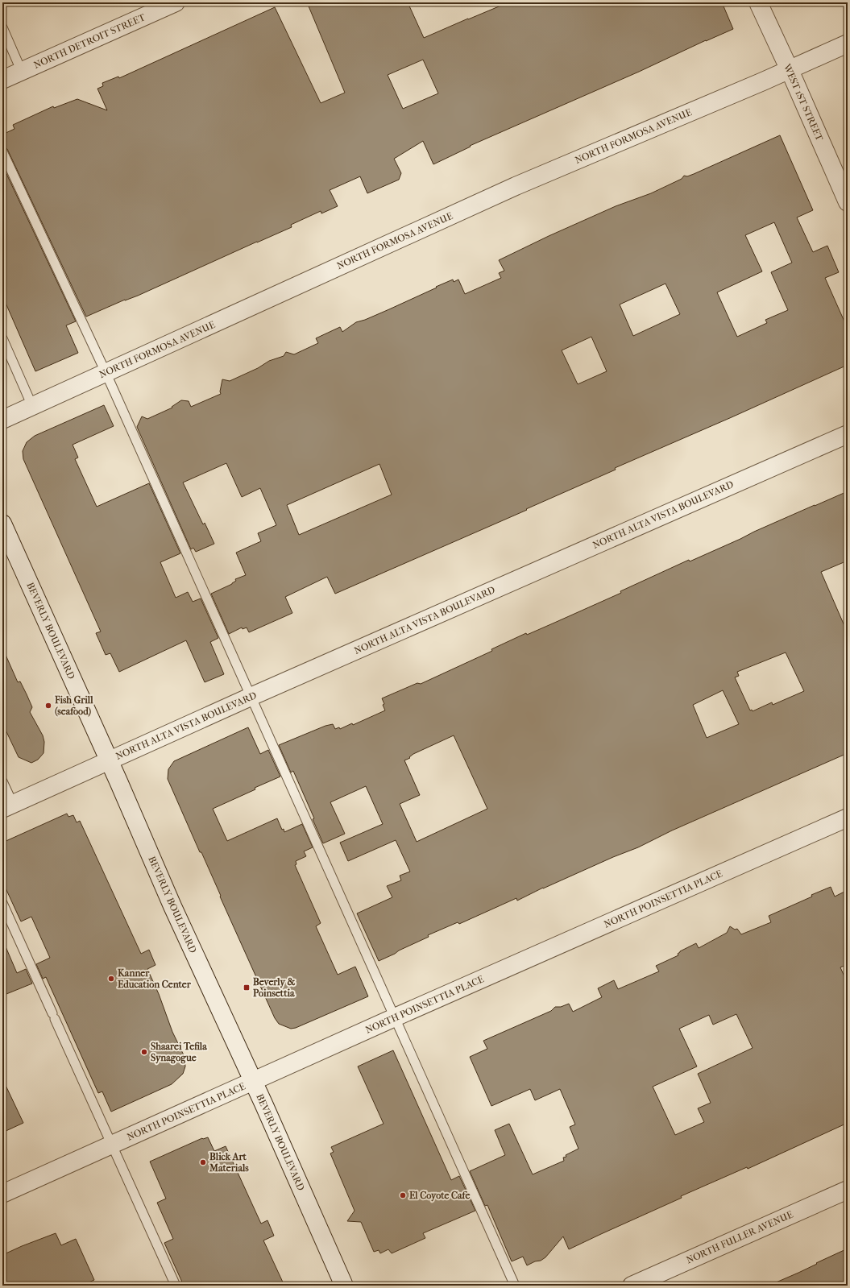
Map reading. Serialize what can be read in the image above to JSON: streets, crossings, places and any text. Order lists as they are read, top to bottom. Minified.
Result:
{"streets":{"street":["NORTH DETROIT STREET","WEST 1ST STREET","NORTH FORMOSA AVENUE","NORTH ALTA VISTA BOULEVARD","BEVERLY BOULEVARD","NORTH POINSETTIA PLACE","NORTH FULLER AVENUE"]},"crossings":[["WEST 1ST STREET","NORTH FORMOSA AVENUE"],["NORTH ALTA VISTA BOULEVARD","BEVERLY BOULEVARD"],["BEVERLY BOULEVARD","NORTH POINSETTIA PLACE"]],"places":{"other":["Fish Grill (seafood)","Kanner Education Center","Shaarei Tefila Synagogue","Blick Art Materials","El Coyote Cafe"],"transit":["Beverly & Poinsettia"]}}
